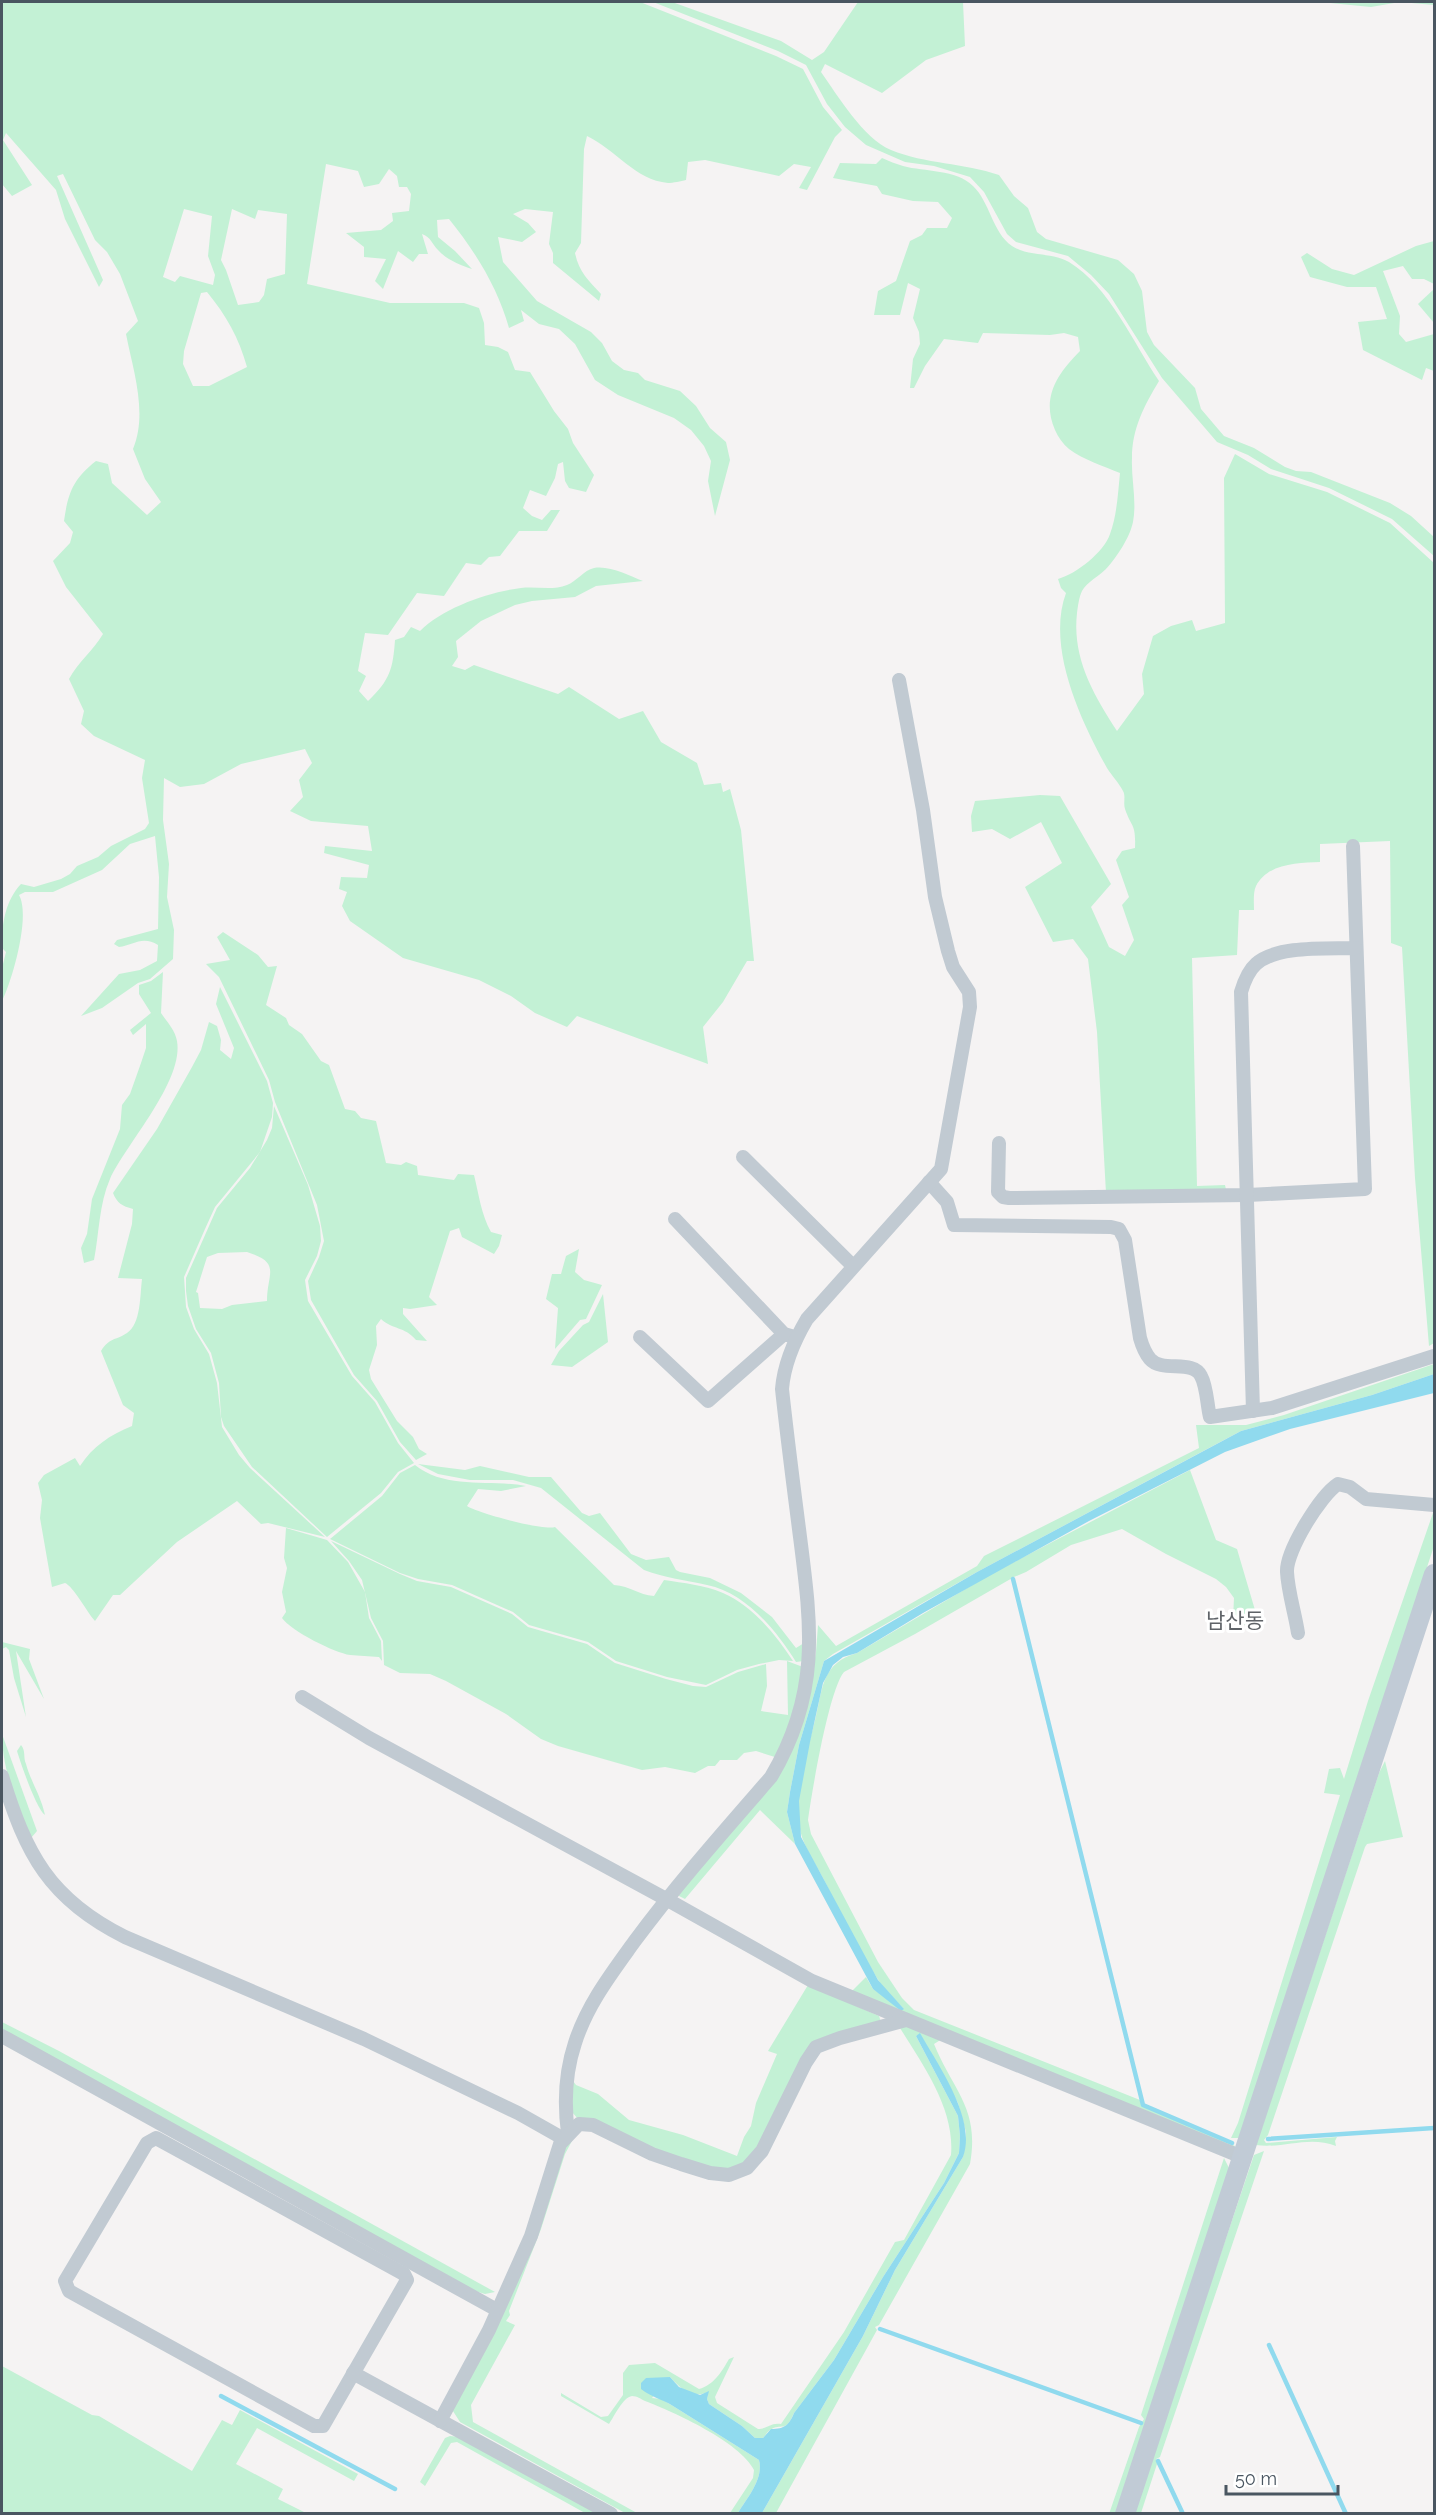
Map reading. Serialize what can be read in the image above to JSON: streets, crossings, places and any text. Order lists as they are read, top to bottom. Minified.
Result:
{"districts":["남산동"],"scale_bar":"50 m"}
